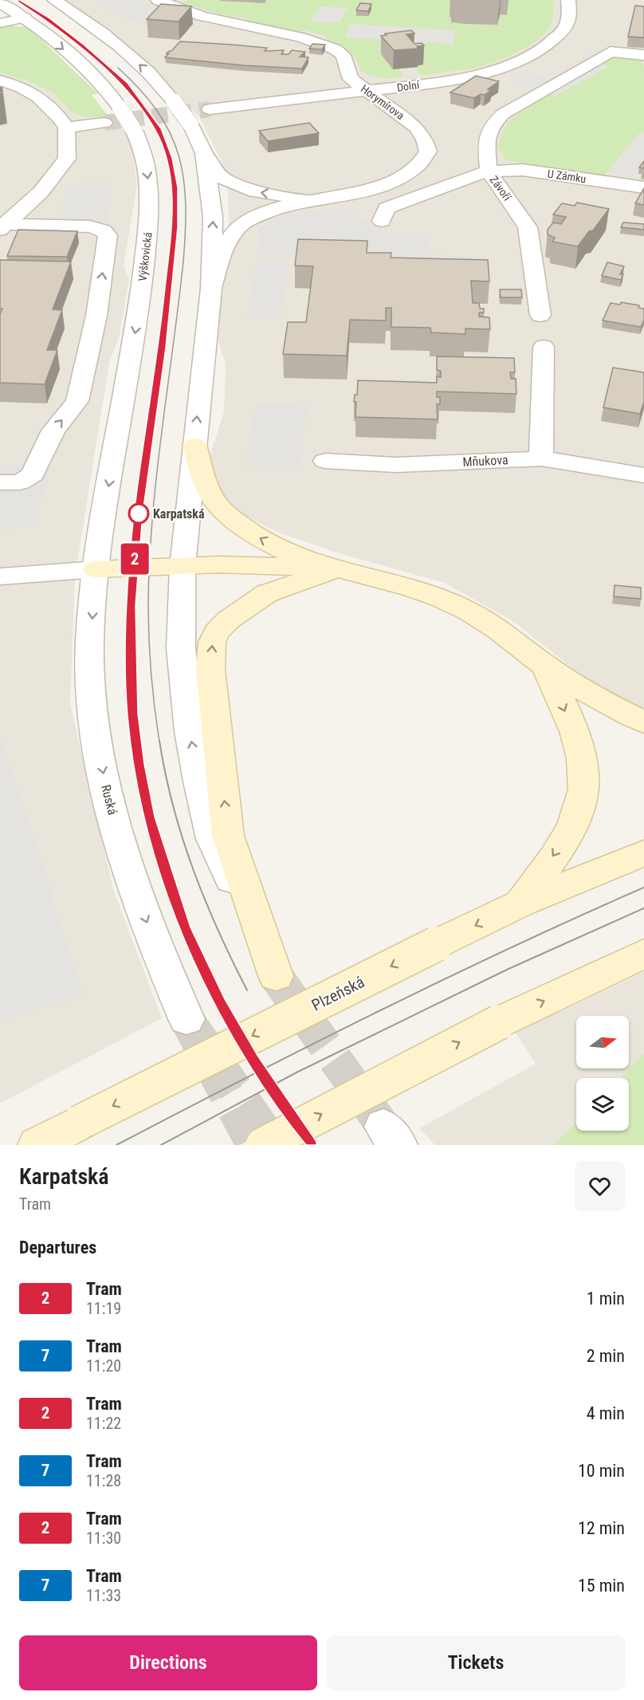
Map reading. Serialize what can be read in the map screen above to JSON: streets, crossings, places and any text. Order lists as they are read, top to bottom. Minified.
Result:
{"streets":{"main road":["Plzeňská"],"street":["Dolní","Horymírova","U Zámku","Závoří","Výškovická","Mňukova","Ruská"]},"crossings":[["Dolní","Horymírova"],["U Zámku","Závoří"],["Výškovická","Ruská"]],"places":["Karpatská"],"lines":["tram line 2"],"north":"right","page":{"on_map":"2","heading":[["Karpatská","Tram"],"Departures"],"list":[{"mark":"2","name":"Tram","note":"11:19","value":"1 min"},{"mark":"7","name":"Tram","note":"11:20","value":"2 min"},{"mark":"2","name":"Tram","note":"11:22","value":"4 min"},{"mark":"7","name":"Tram","note":"11:28","value":"10 min"},{"mark":"2","name":"Tram","note":"11:30","value":"12 min"},{"mark":"7","name":"Tram","note":"11:33","value":"15 min"}],"buttons":["Directions","Tickets"]}}
